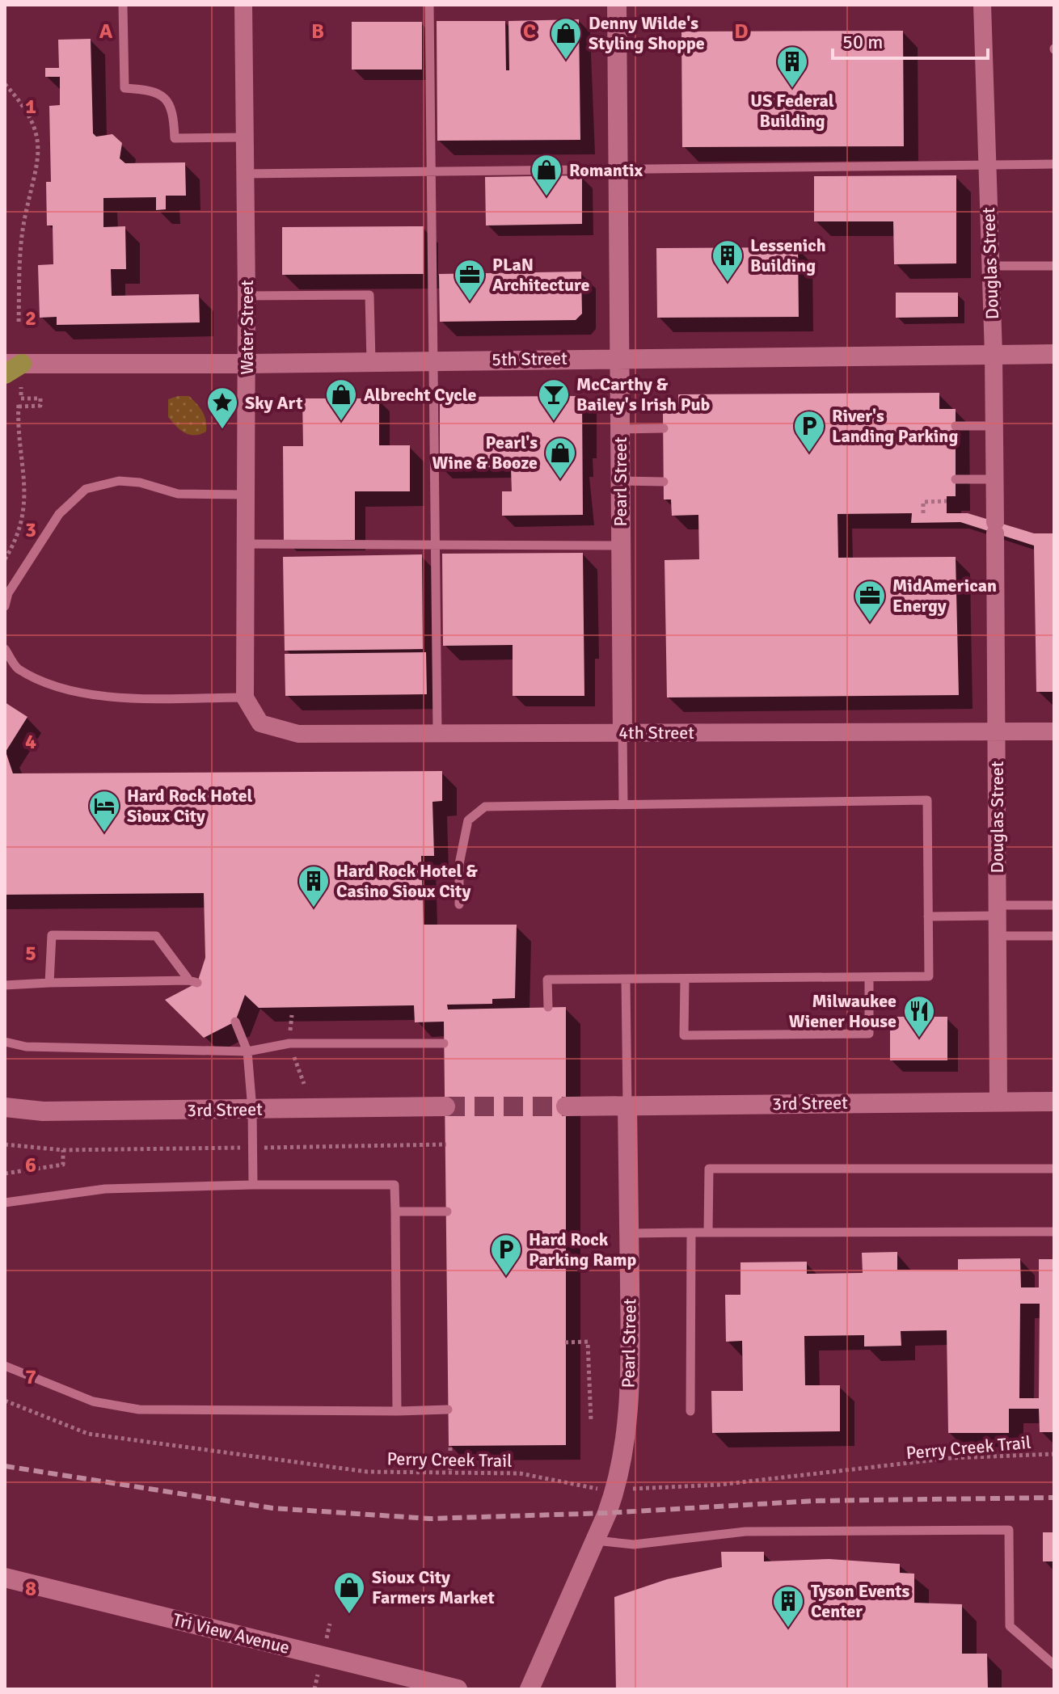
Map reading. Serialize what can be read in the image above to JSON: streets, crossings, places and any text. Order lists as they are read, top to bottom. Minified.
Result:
{"streets":{"main road":["5th Street","Pearl Street","3rd Street","Tri View Avenue"],"street":["Douglas Street","Water Street","4th Street"],"path":["Perry Creek Trail"]},"crossings":[["Douglas Street","5th Street"],["Douglas Street","4th Street"],["Douglas Street","3rd Street"],["Water Street","5th Street"],["Water Street","4th Street"],["5th Street","Pearl Street"],["Pearl Street","4th Street"],["Pearl Street","3rd Street"],["Pearl Street","Perry Creek Trail"]],"places":{"shop":["Denny Wilde's Styling Shoppe","Romantix","Albrecht Cycle","Pearl's Wine & Booze","Sioux City Farmers Market"],"building":["US Federal Building","Lessenich Building","Hard Rock Hotel & Casino Sioux City","Tyson Events Center"],"office":["PLaN Architecture","MidAmerican Energy"],"bar":["McCarthy & Bailey's Irish Pub"],"place":["Sky Art"],"parking":["River's Landing Parking","Hard Rock Parking Ramp"],"hotel":["Hard Rock Hotel Sioux City"],"restaurant":["Milwaukee Wiener House"]},"scale_bar":"50 m","grid":{"columns":["A","B","C","D"],"rows":["1","2","3","4","5","6","7","8"]}}
